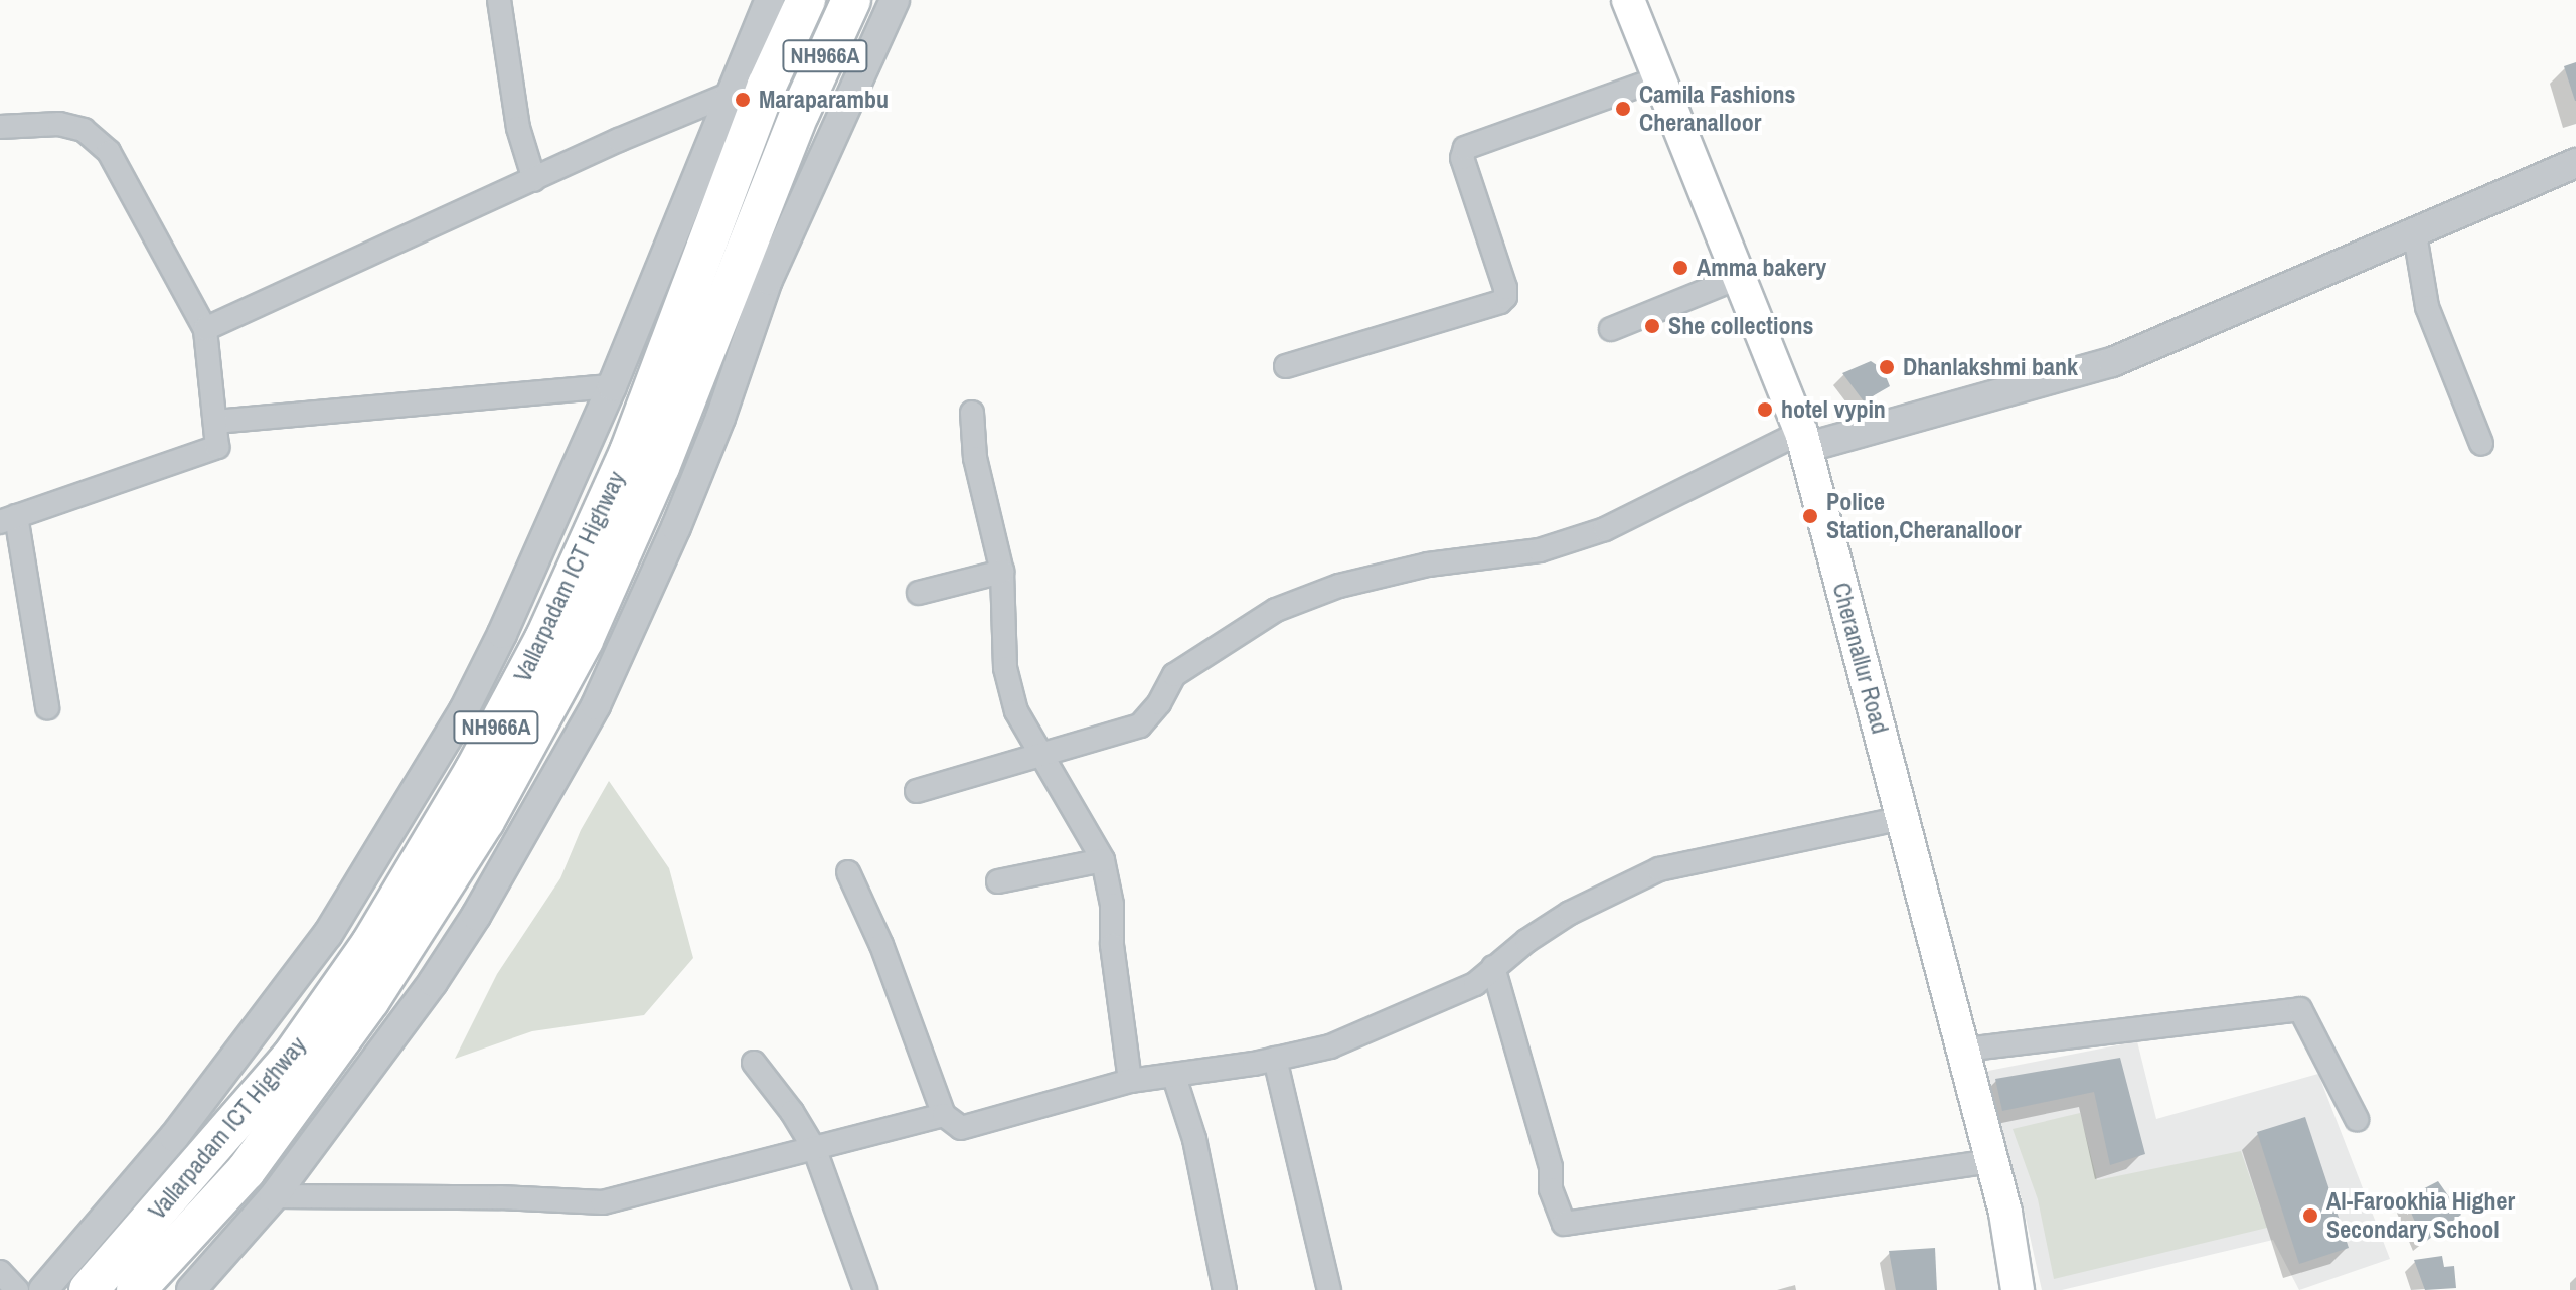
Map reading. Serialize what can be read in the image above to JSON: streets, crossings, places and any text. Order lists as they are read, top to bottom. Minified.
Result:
{"streets":{"highway":["NH966A","Vallarpadam ICT Highway"],"main road":["Cheranallur Road"]},"places":["Maraparambu","Camila Fashions Cheranalloor","Amma bakery","She collections","Dhanlakshmi bank","hotel vypin","Police Station,Cheranalloor","Al-Farookhia Higher Secondary School"]}
